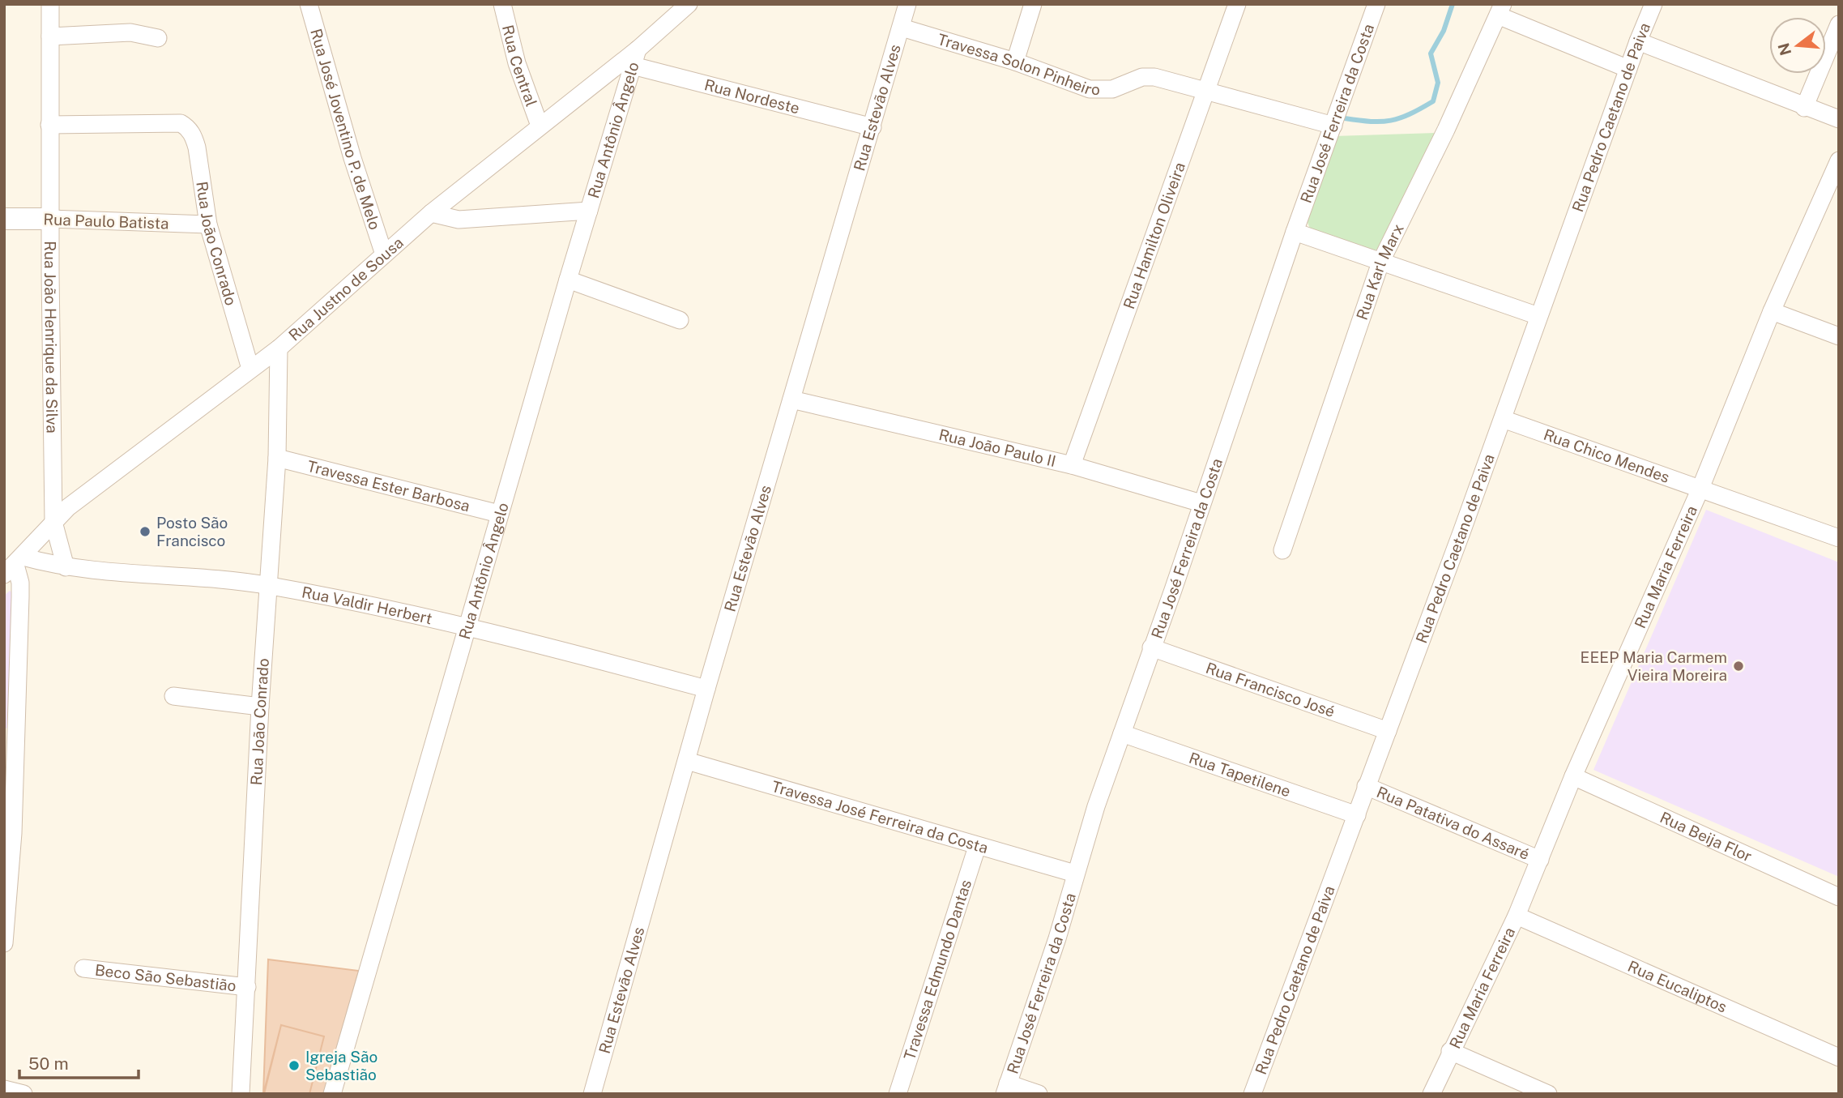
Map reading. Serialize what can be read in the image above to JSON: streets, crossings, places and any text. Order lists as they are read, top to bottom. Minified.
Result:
{"streets":{"street":["Travessa Solon Pinheiro","Rua Central","Rua Nordeste","Rua Estevão Alves","Rua José Ferreira da Costa","Rua Pedro Caetano de Paiva","Rua José Joventino P. de Melo","Rua Antônio Ângelo","Rua Paulo Batista","Rua Hamilton Oliveira","Rua João Conrado","Rua Karl Marx","Rua Justno de Sousa","Rua João Henrique da Silva","Rua João Paulo II","Rua Chico Mendes","Travessa Ester Barbosa","Rua Maria Ferreira","Rua Valdir Herbert","Rua Francisco José","Rua Tapetilene","Travessa José Ferreira da Costa","Rua Patativa do Assaré","Rua Beija Flor","Travessa Edmundo Dantas","Beco São Sebastião","Rua Eucaliptos"]},"crossings":[["Travessa Solon Pinheiro","Rua Estevão Alves"],["Travessa Solon Pinheiro","Rua José Ferreira da Costa"],["Travessa Solon Pinheiro","Rua Hamilton Oliveira"],["Rua Central","Rua Justno de Sousa"],["Rua Nordeste","Rua Estevão Alves"],["Rua Nordeste","Rua Antônio Ângelo"],["Rua Estevão Alves","Rua João Paulo II"],["Rua Estevão Alves","Rua Valdir Herbert"],["Rua Estevão Alves","Travessa José Ferreira da Costa"],["Rua José Ferreira da Costa","Rua João Paulo II"],["Rua José Ferreira da Costa","Rua Francisco José"],["Rua José Ferreira da Costa","Rua Tapetilene"],["Rua José Ferreira da Costa","Travessa José Ferreira da Costa"],["Rua Pedro Caetano de Paiva","Rua Chico Mendes"],["Rua Pedro Caetano de Paiva","Rua Francisco José"],["Rua Pedro Caetano de Paiva","Rua Tapetilene"],["Rua Pedro Caetano de Paiva","Rua Patativa do Assaré"],["Rua José Joventino P. de Melo","Rua Justno de Sousa"],["Rua Antônio Ângelo","Rua Justno de Sousa"],["Rua Antônio Ângelo","Travessa Ester Barbosa"],["Rua Antônio Ângelo","Rua Valdir Herbert"],["Rua Paulo Batista","Rua João Conrado"],["Rua Paulo Batista","Rua João Henrique da Silva"],["Rua Hamilton Oliveira","Rua João Paulo II"],["Rua João Conrado","Rua Justno de Sousa"],["Rua João Conrado","Rua João Henrique da Silva"],["Rua João Conrado","Travessa Ester Barbosa"],["Rua João Conrado","Rua Valdir Herbert"],["Rua João Conrado","Beco São Sebastião"],["Rua Justno de Sousa","Rua João Henrique da Silva"],["Rua Justno de Sousa","Rua Valdir Herbert"],["Rua João Henrique da Silva","Rua Valdir Herbert"],["Rua Chico Mendes","Rua Maria Ferreira"],["Rua Maria Ferreira","Rua Patativa do Assaré"],["Rua Maria Ferreira","Rua Beija Flor"],["Rua Maria Ferreira","Rua Eucaliptos"],["Travessa José Ferreira da Costa","Travessa Edmundo Dantas"]],"places":["Posto São Francisco","EEEP Maria Carmem Vieira Moreira","Igreja São Sebastião"],"scale_bar":"50 m","north":"left"}
